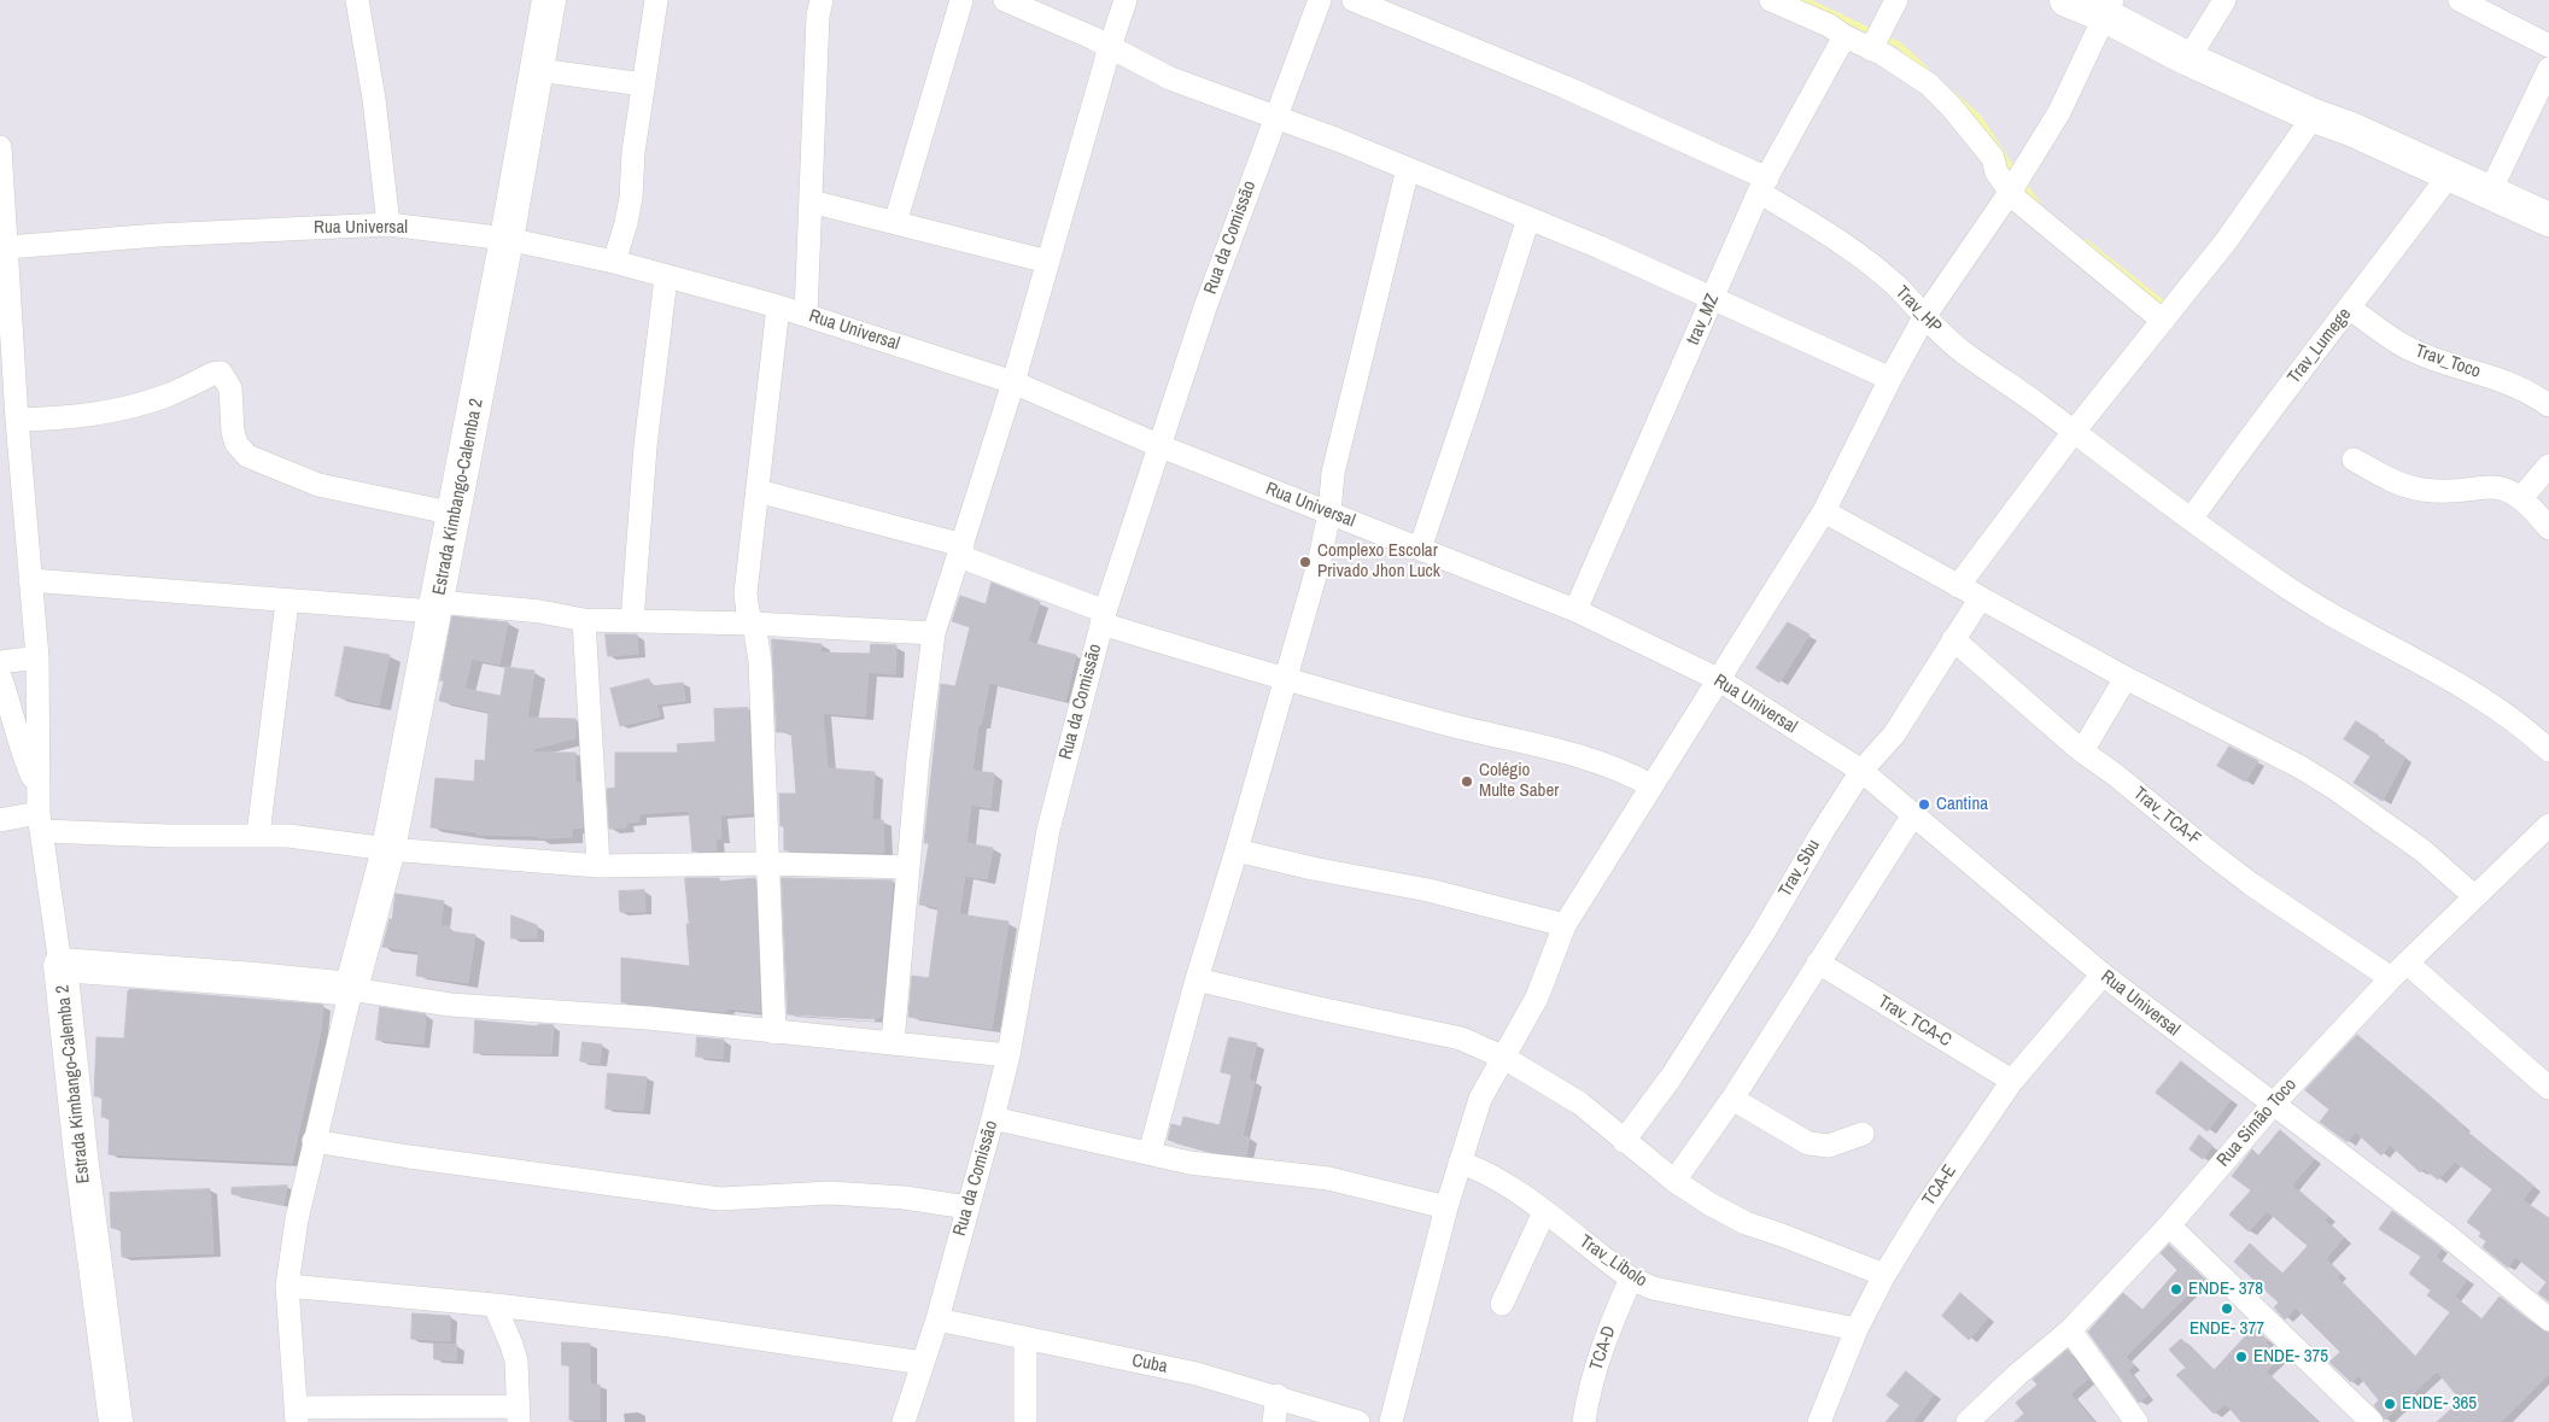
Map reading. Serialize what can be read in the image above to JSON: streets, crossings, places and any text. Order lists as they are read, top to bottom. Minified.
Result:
{"streets":{"main road":["Estrada Kimbango-Calemba 2"],"street":["Rua Universal","Rua da Comissão","Trav_HP","trav_MZ","Trav_Lumege","Trav_Toco","Trav_TCA-F","Trav_Sbu","Trav_TCA-C","Rua Simão Toco","TCA-E","Trav_Libolo","TCA-D","Cuba"]},"crossings":[["Rua Universal","Rua da Comissão"],["Rua Universal","trav_MZ"],["Rua Universal","Estrada Kimbango-Calemba 2"],["Rua Universal","Trav_Sbu"],["Rua Universal","Rua Simão Toco"],["Rua Universal","TCA-E"],["Rua da Comissão","Cuba"],["Trav_HP","trav_MZ"],["Trav_HP","Trav_Lumege"],["Trav_Lumege","Trav_Toco"],["Trav_TCA-F","Trav_Sbu"],["Trav_TCA-F","Rua Simão Toco"],["Trav_TCA-C","TCA-E"],["TCA-E","Trav_Libolo"],["Trav_Libolo","TCA-D"]],"places":["Complexo Escolar Privado Jhon Luck","Colégio Multe Saber","Cantina","ENDE- 378","ENDE- 377","ENDE- 375","ENDE- 365"]}
